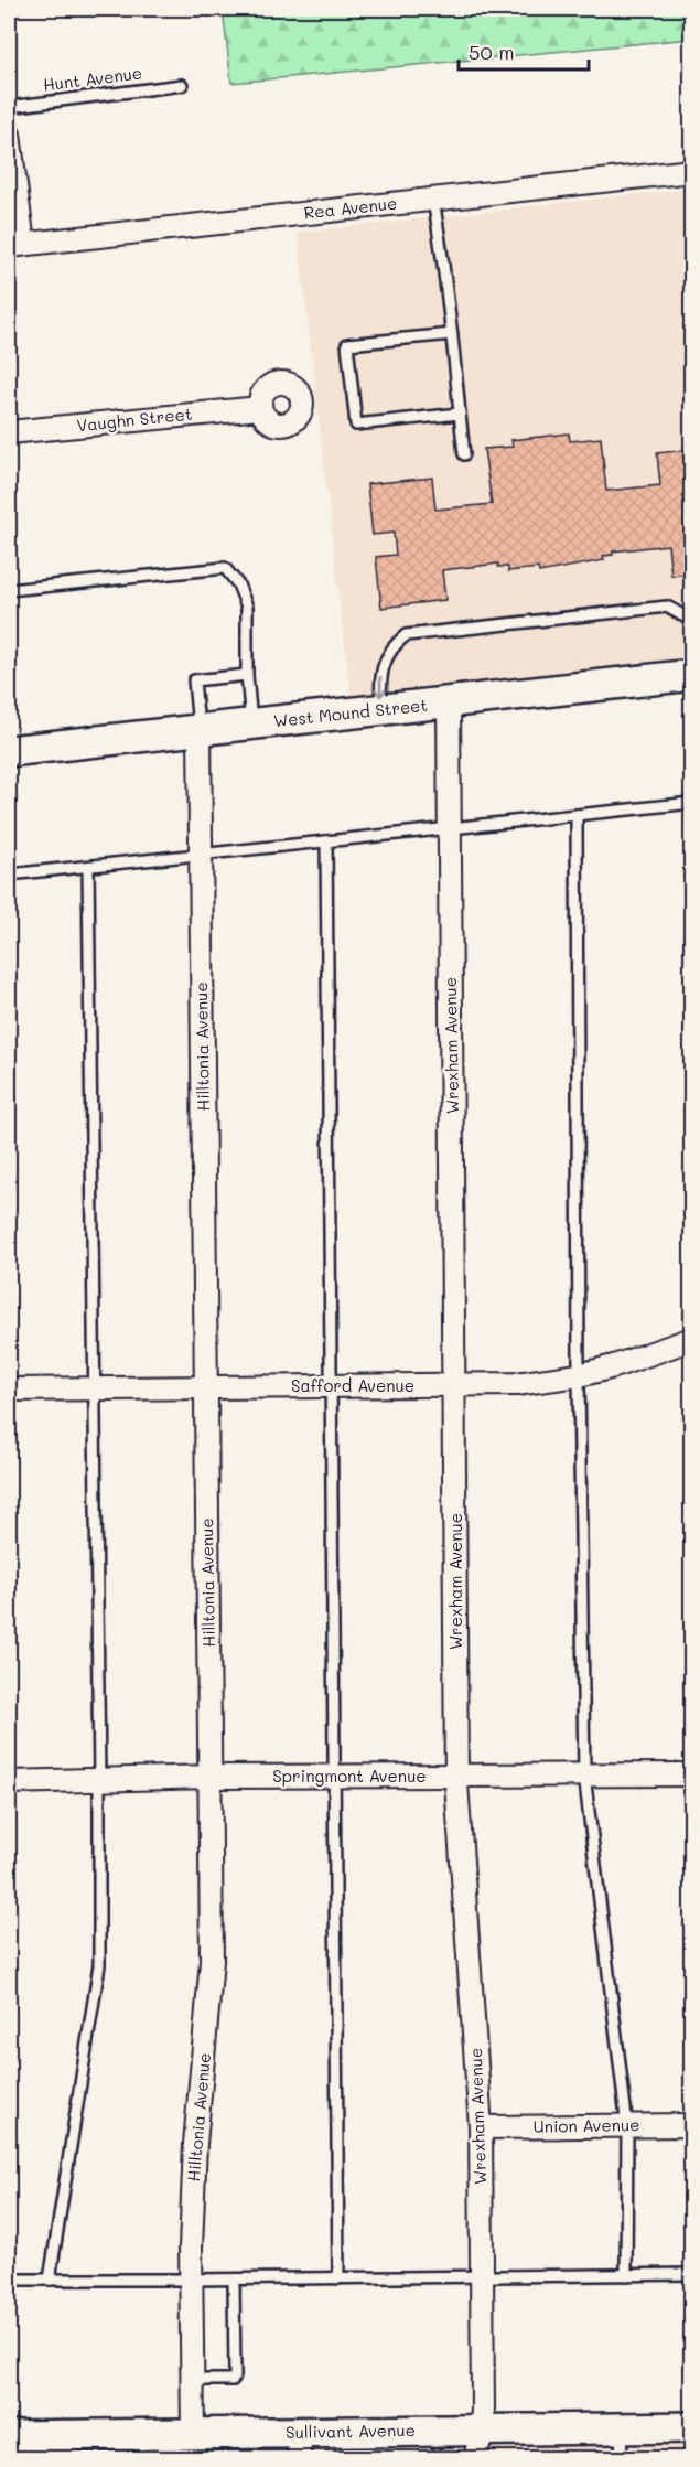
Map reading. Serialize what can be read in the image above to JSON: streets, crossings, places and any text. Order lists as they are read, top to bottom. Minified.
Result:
{"streets":{"street":["Rea Avenue","Vaughn Street","West Mound Street","Wrexham Avenue","Hilltonia Avenue","Safford Avenue","Springmont Avenue","Union Avenue","Sullivant Avenue"],"lane":["Hunt Avenue"]},"crossings":[["West Mound Street","Wrexham Avenue"],["West Mound Street","Hilltonia Avenue"],["Wrexham Avenue","Safford Avenue"],["Wrexham Avenue","Springmont Avenue"],["Wrexham Avenue","Union Avenue"],["Wrexham Avenue","Sullivant Avenue"],["Hilltonia Avenue","Safford Avenue"],["Hilltonia Avenue","Springmont Avenue"],["Hilltonia Avenue","Sullivant Avenue"]],"scale_bar":"50 m"}
